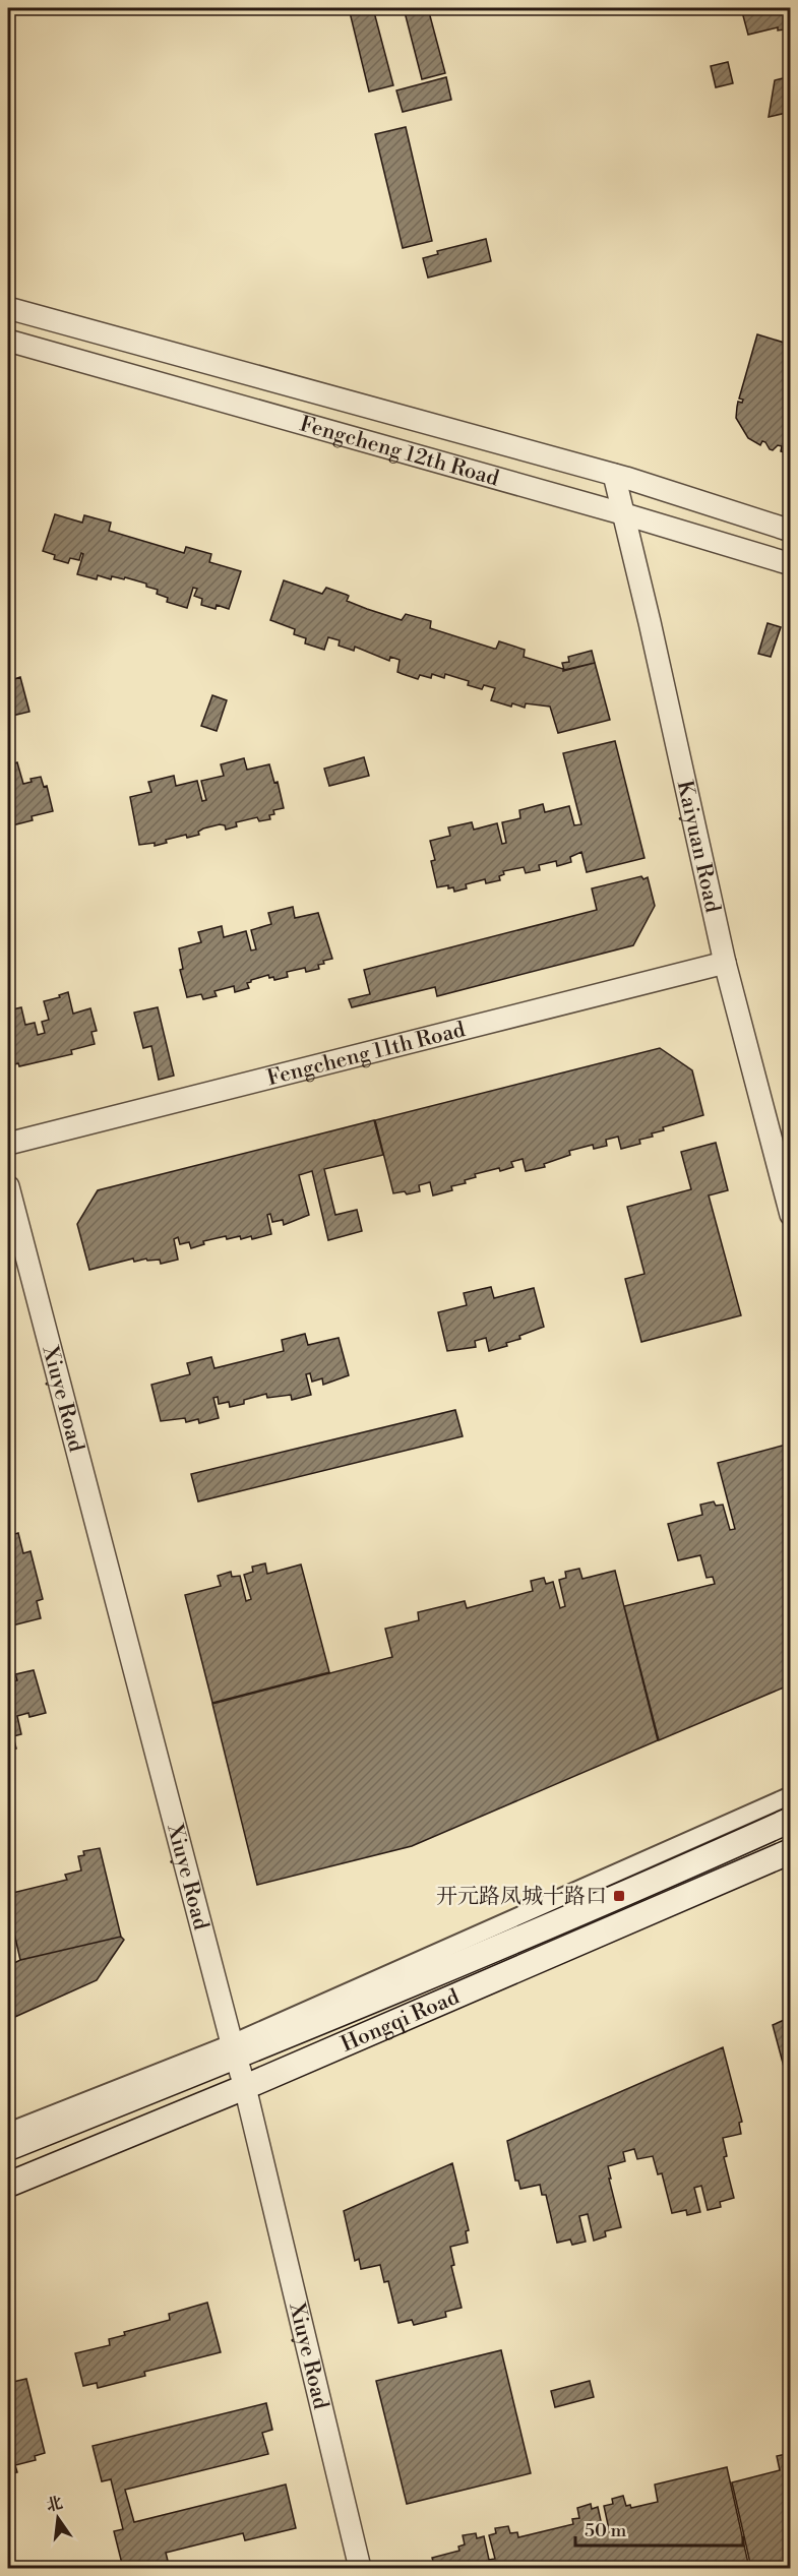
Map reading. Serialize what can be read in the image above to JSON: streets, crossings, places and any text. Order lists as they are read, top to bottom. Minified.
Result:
{"streets":{"main road":["Hongqi Road"],"street":["Fengcheng 12th Road","Kaiyuan Road","Fengcheng 11th Road","Xiuye Road"]},"crossings":[["Fengcheng 12th Road","Kaiyuan Road"],["Kaiyuan Road","Fengcheng 11th Road"],["Xiuye Road","Hongqi Road"]],"places":{"transit":["开元路凤城十路口"]},"scale_bar":"50 m","north":"top"}
